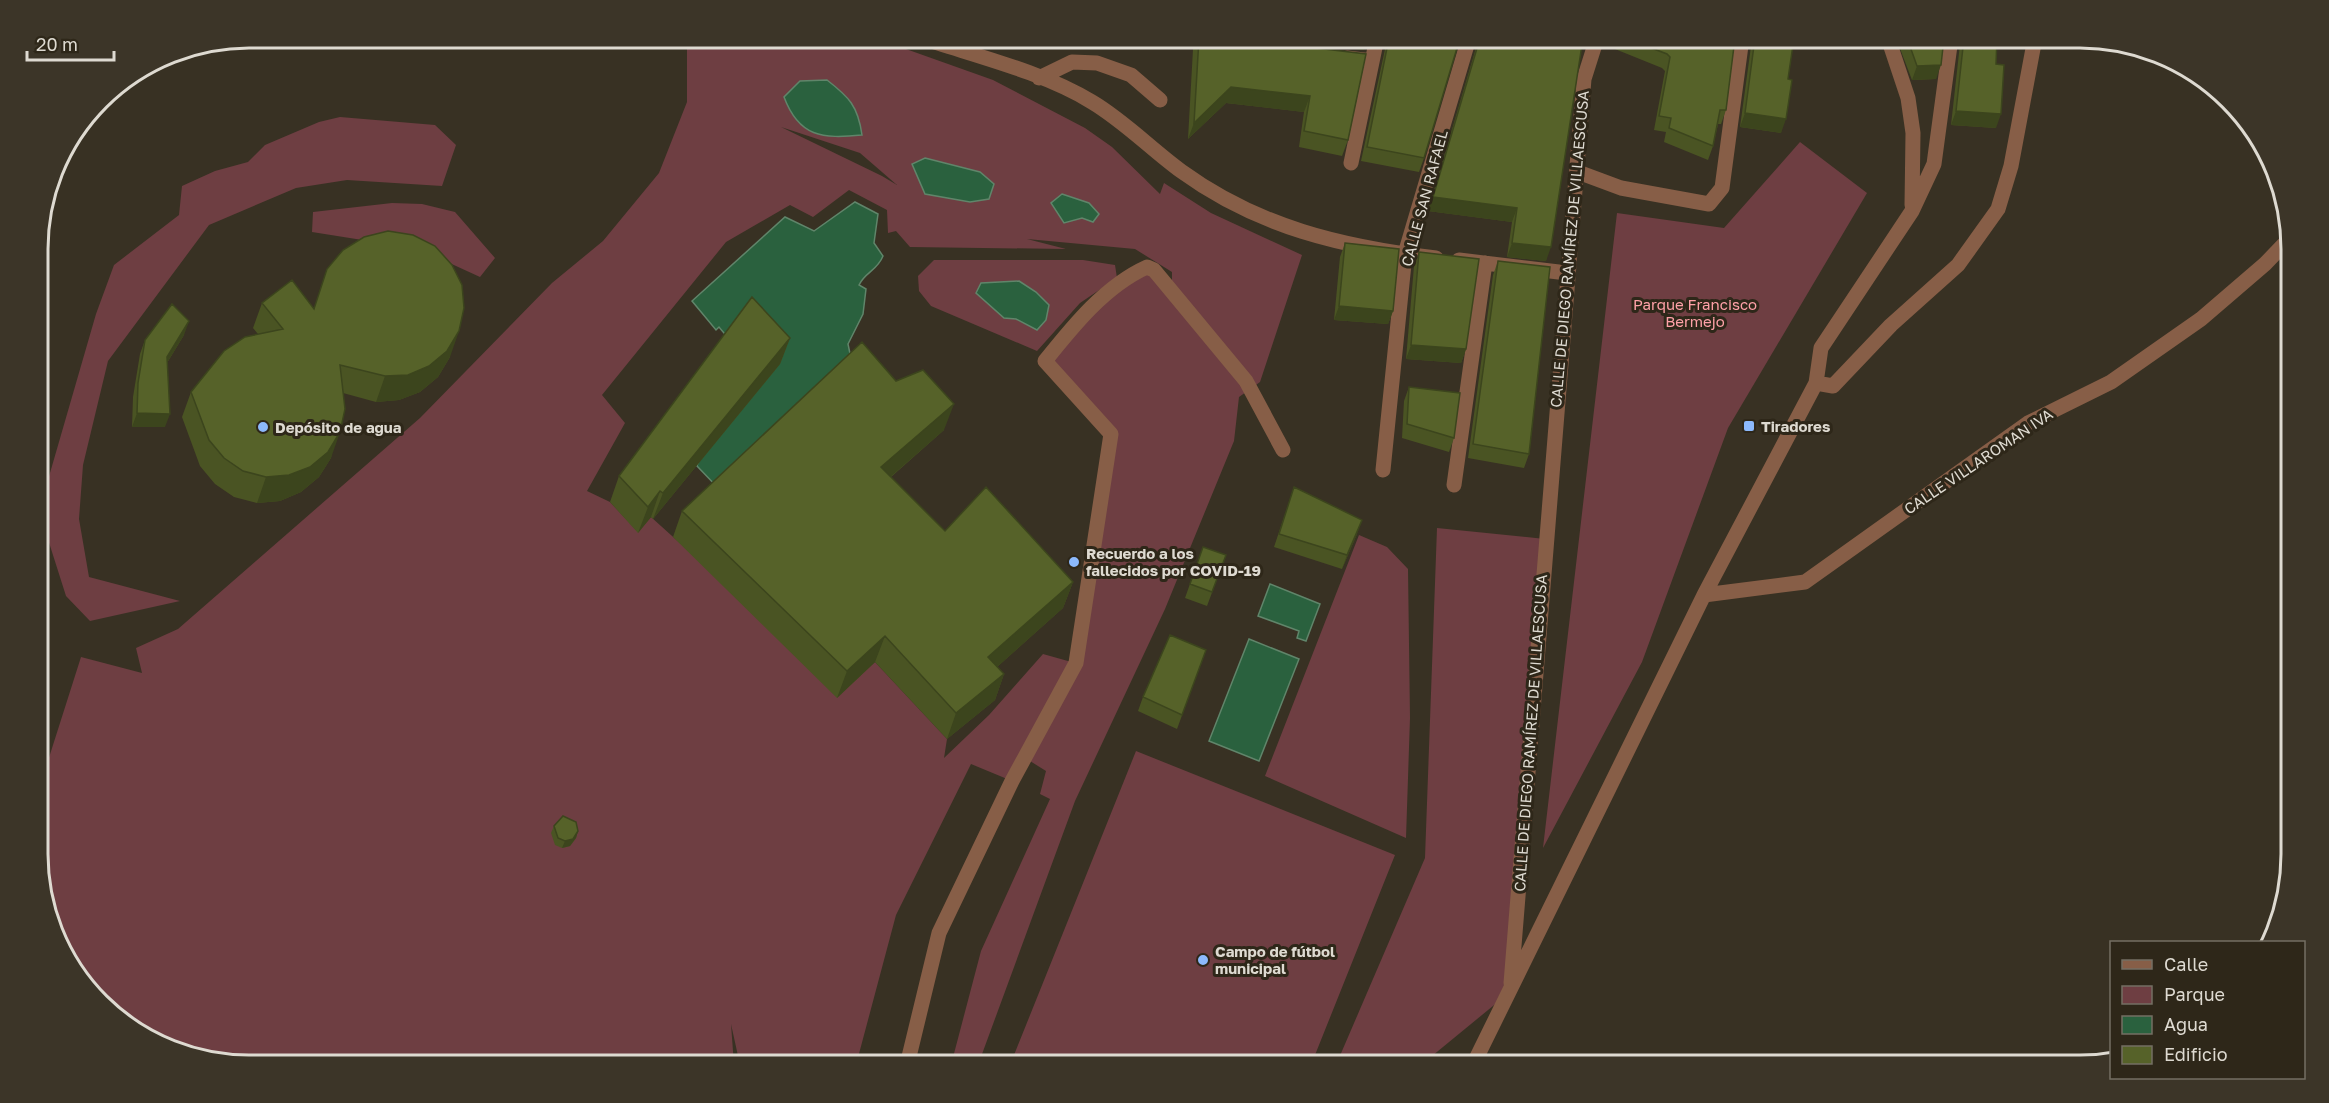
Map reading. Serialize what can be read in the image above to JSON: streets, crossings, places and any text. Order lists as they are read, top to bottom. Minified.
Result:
{"streets":{"street":["CALLE SAN RAFAEL","CALLE DE DIEGO RAMÍREZ DE VILLAESCUSA","CALLE VILLAROMAN IVA"]},"parks":["Parque Francisco Bermejo"],"places":{"transit":["Tiradores"],"other":["Depósito de agua","Recuerdo a los fallecidos por COVID-19","Campo de fútbol municipal"]},"legend":["Calle","Parque","Agua","Edificio"],"scale_bar":"20 m"}
